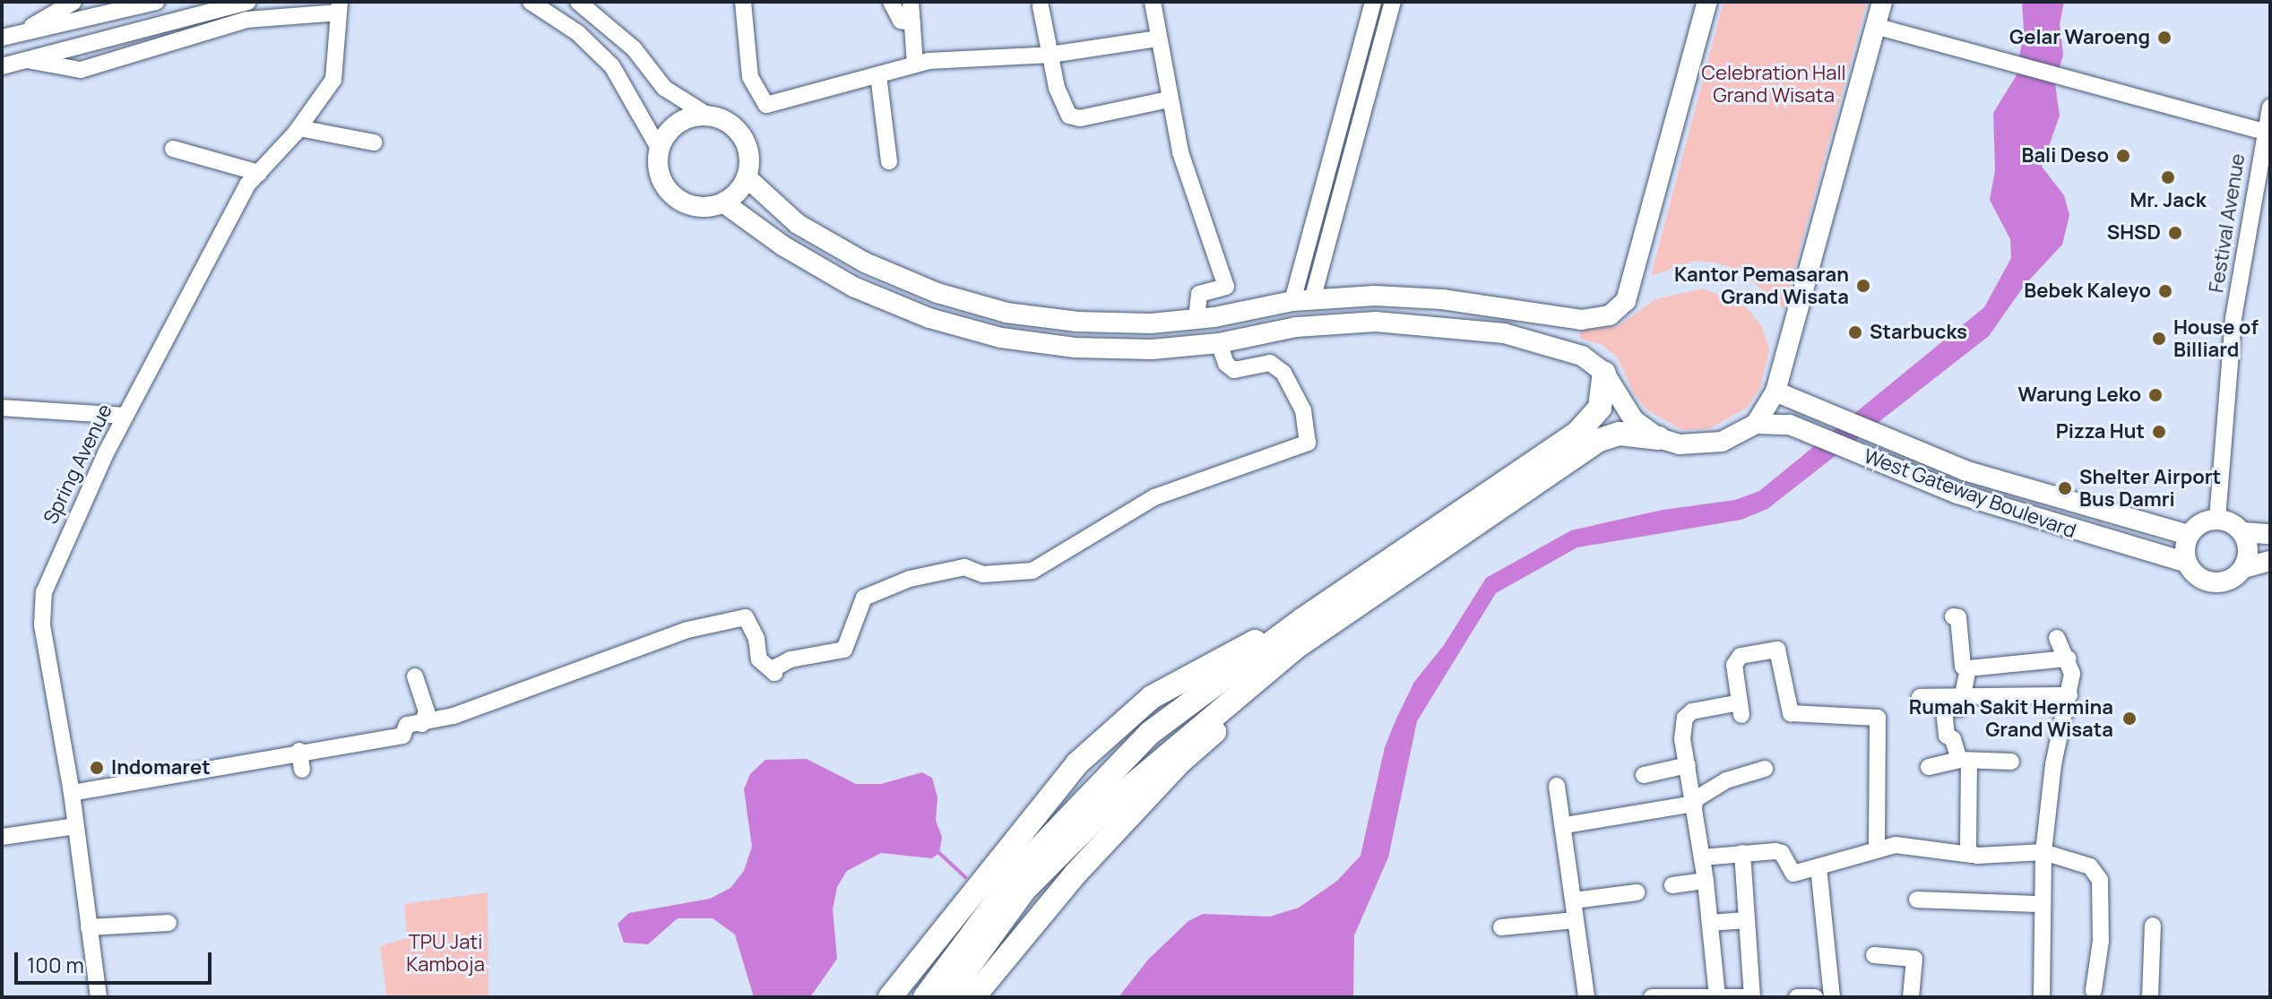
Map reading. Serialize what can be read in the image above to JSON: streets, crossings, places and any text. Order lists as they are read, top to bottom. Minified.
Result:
{"streets":{"main road":["West Gateway Boulevard"],"street":["Festival Avenue","Spring Avenue"]},"crossings":[["Festival Avenue","West Gateway Boulevard"]],"parks":["Celebration Hall Grand Wisata","TPU Jati Kamboja"],"places":["Gelar Waroeng","Bali Deso","Mr. Jack","SHSD","Kantor Pemasaran Grand Wisata","Bebek Kaleyo","Starbucks","House of Billiard","Warung Leko","Pizza Hut","Shelter Airport Bus Damri","Rumah Sakit Hermina Grand Wisata","Indomaret"],"scale_bar":"100 m"}
